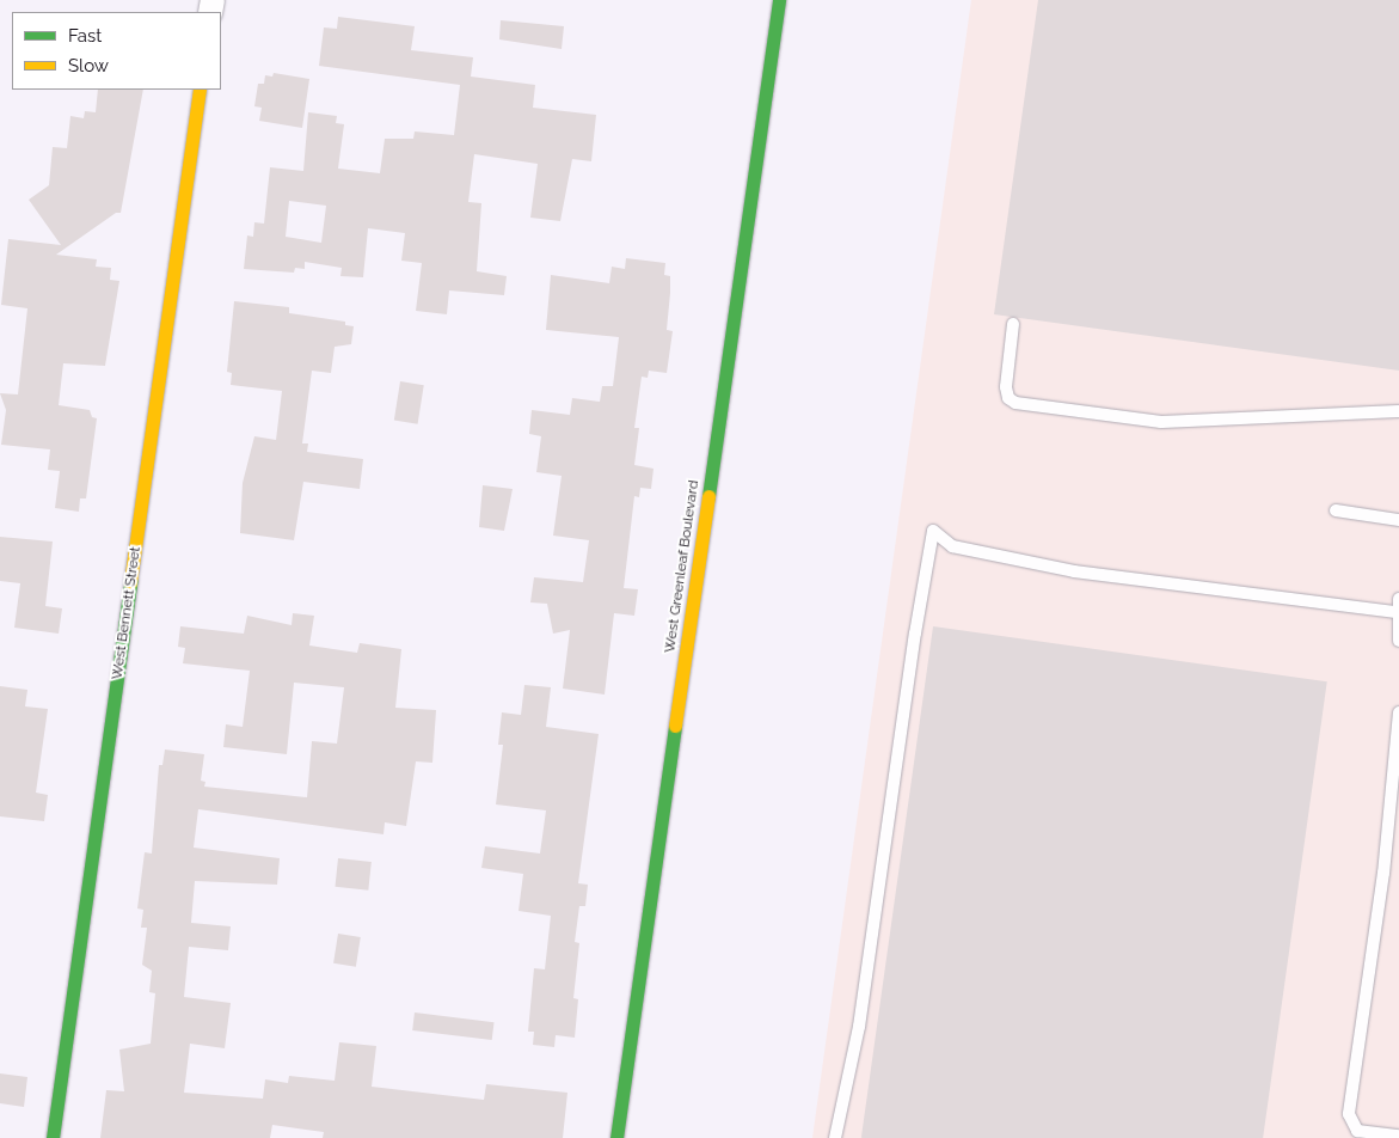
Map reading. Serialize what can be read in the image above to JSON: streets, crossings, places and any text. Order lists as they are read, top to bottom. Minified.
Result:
{"streets":{"street":["West Greenleaf Boulevard","West Bennett Street"]},"legend":["Fast","Slow"]}
